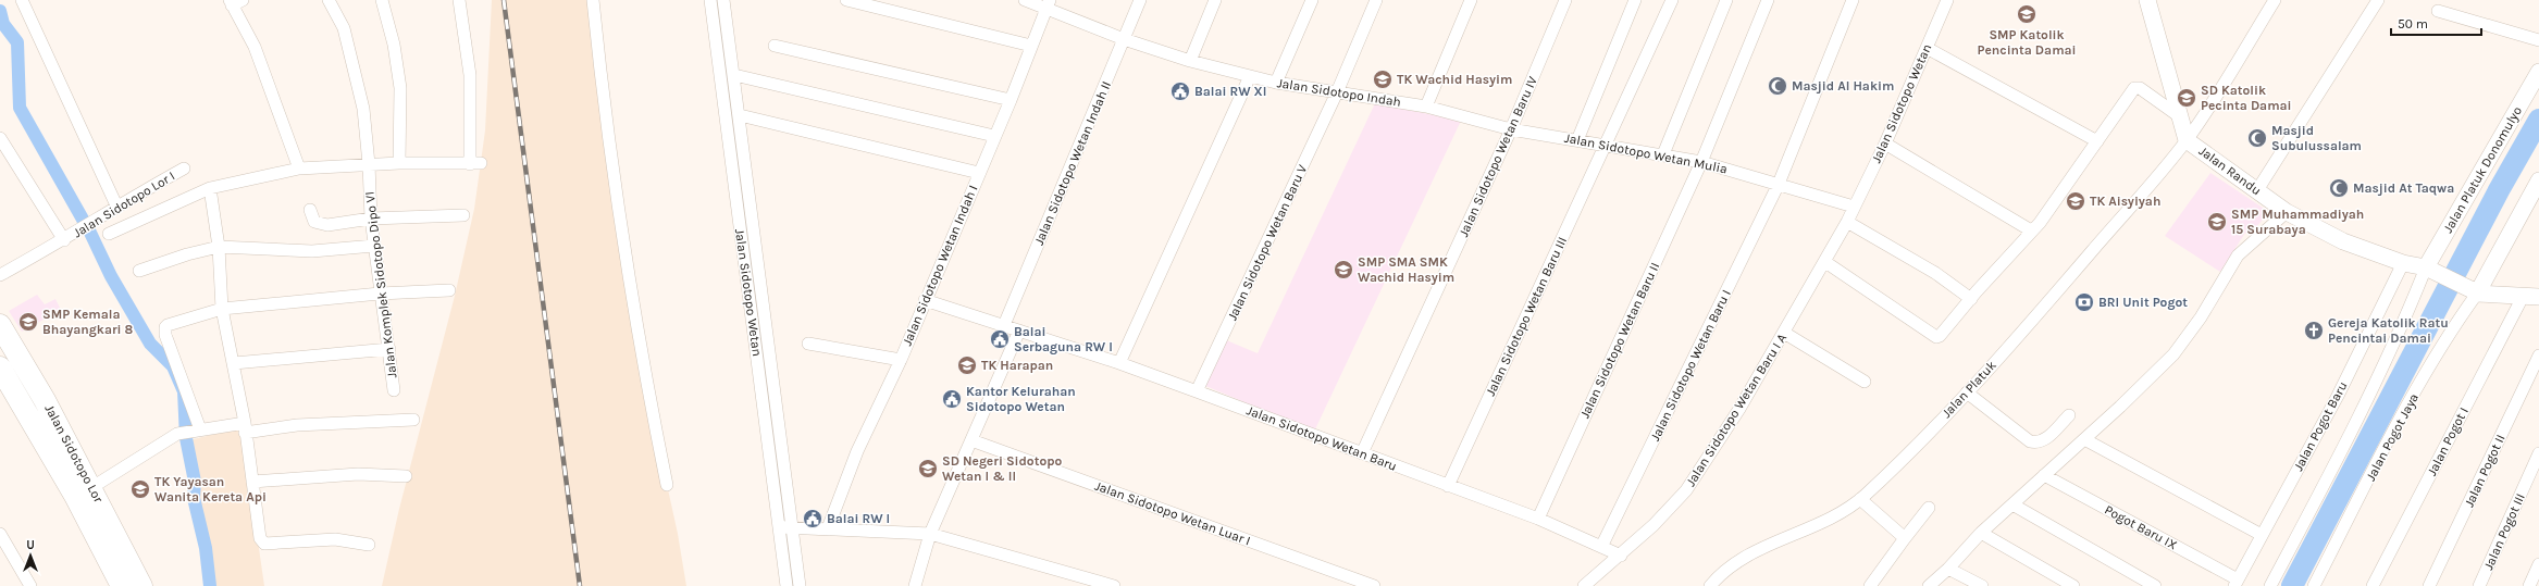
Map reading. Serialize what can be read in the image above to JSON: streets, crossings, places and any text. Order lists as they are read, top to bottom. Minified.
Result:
{"streets":{"highway":["Jalan Sidotopo Lor"],"street":["Jalan Sidotopo Indah","Jalan Sidotopo Wetan","Jalan Sidotopo Wetan Mulia","Jalan Sidotopo Wetan Baru IV","Jalan Sidotopo Wetan Indah II","Jalan Platuk Donomulyo","Jalan Randu","Jalan Sidotopo Lor I","Jalan Sidotopo Wetan Baru V","Jalan Sidotopo Wetan Indah I","Jalan Komplek Sidotopo Dipo VI","Jalan Sidotopo Wetan Baru III","Jalan Sidotopo Wetan Baru II","Jalan Sidotopo Wetan Baru I","Jalan Platuk","Jalan Sidotopo Wetan Baru I A","Jalan Pogot Baru","Jalan Pogot Jaya","Jalan Sidotopo Wetan Baru","Jalan Pogot I","Jalan Pogot II","Jalan Sidotopo Wetan Luar I","Pogot Baru IX","Jalan Pogot III"]},"crossings":[["Jalan Sidotopo Indah","Jalan Sidotopo Wetan Mulia"],["Jalan Sidotopo Indah","Jalan Sidotopo Wetan Baru IV"],["Jalan Sidotopo Indah","Jalan Sidotopo Wetan Indah II"],["Jalan Sidotopo Indah","Jalan Sidotopo Wetan Baru V"],["Jalan Sidotopo Indah","Jalan Sidotopo Wetan Indah I"],["Jalan Sidotopo Wetan","Jalan Sidotopo Wetan Mulia"],["Jalan Sidotopo Wetan","Jalan Sidotopo Wetan Baru I A"],["Jalan Sidotopo Wetan Mulia","Jalan Sidotopo Wetan Baru IV"],["Jalan Sidotopo Wetan Mulia","Jalan Sidotopo Wetan Baru III"],["Jalan Sidotopo Wetan Mulia","Jalan Sidotopo Wetan Baru II"],["Jalan Sidotopo Wetan Mulia","Jalan Sidotopo Wetan Baru I"],["Jalan Sidotopo Wetan Mulia","Jalan Sidotopo Wetan Baru I A"],["Jalan Sidotopo Wetan Baru IV","Jalan Sidotopo Wetan Baru"],["Jalan Sidotopo Wetan Indah II","Jalan Sidotopo Wetan Baru"],["Jalan Platuk Donomulyo","Jalan Randu"],["Jalan Randu","Jalan Platuk"],["Jalan Randu","Jalan Pogot Baru"],["Jalan Randu","Jalan Pogot Jaya"],["Jalan Sidotopo Wetan Baru V","Jalan Sidotopo Wetan Baru"],["Jalan Sidotopo Wetan Indah I","Jalan Sidotopo Wetan Baru"],["Jalan Sidotopo Wetan Baru III","Jalan Sidotopo Wetan Baru"],["Jalan Sidotopo Wetan Baru II","Jalan Sidotopo Wetan Baru"],["Jalan Sidotopo Wetan Baru I","Jalan Sidotopo Wetan Baru"],["Jalan Sidotopo Wetan Baru I A","Jalan Sidotopo Wetan Baru"],["Jalan Pogot Baru","Pogot Baru IX"]],"places":{"school or university":["SMP Katolik Pencinta Damai","TK Wachid Hasyim","SD Katolik Pecinta Damai","TK Aisyiyah","SMP Muhammadiyah 15 Surabaya","SMP SMA SMK Wachid Hasyim","SMP Kemala Bhayangkari 8","TK Harapan","SD Negeri Sidotopo Wetan I & II","TK Yayasan Wanita Kereta Api"],"mosque":["Masjid Al Hakim","Masjid Subulussalam","Masjid At Taqwa"],"public building":["Balai RW XI","Balai Serbaguna RW I","Kantor Kelurahan Sidotopo Wetan","Balai RW I"],"bank":["BRI Unit Pogot"],"church":["Gereja Katolik Ratu Pencintai Damai"]},"scale_bar":"50 m","north":"top"}
